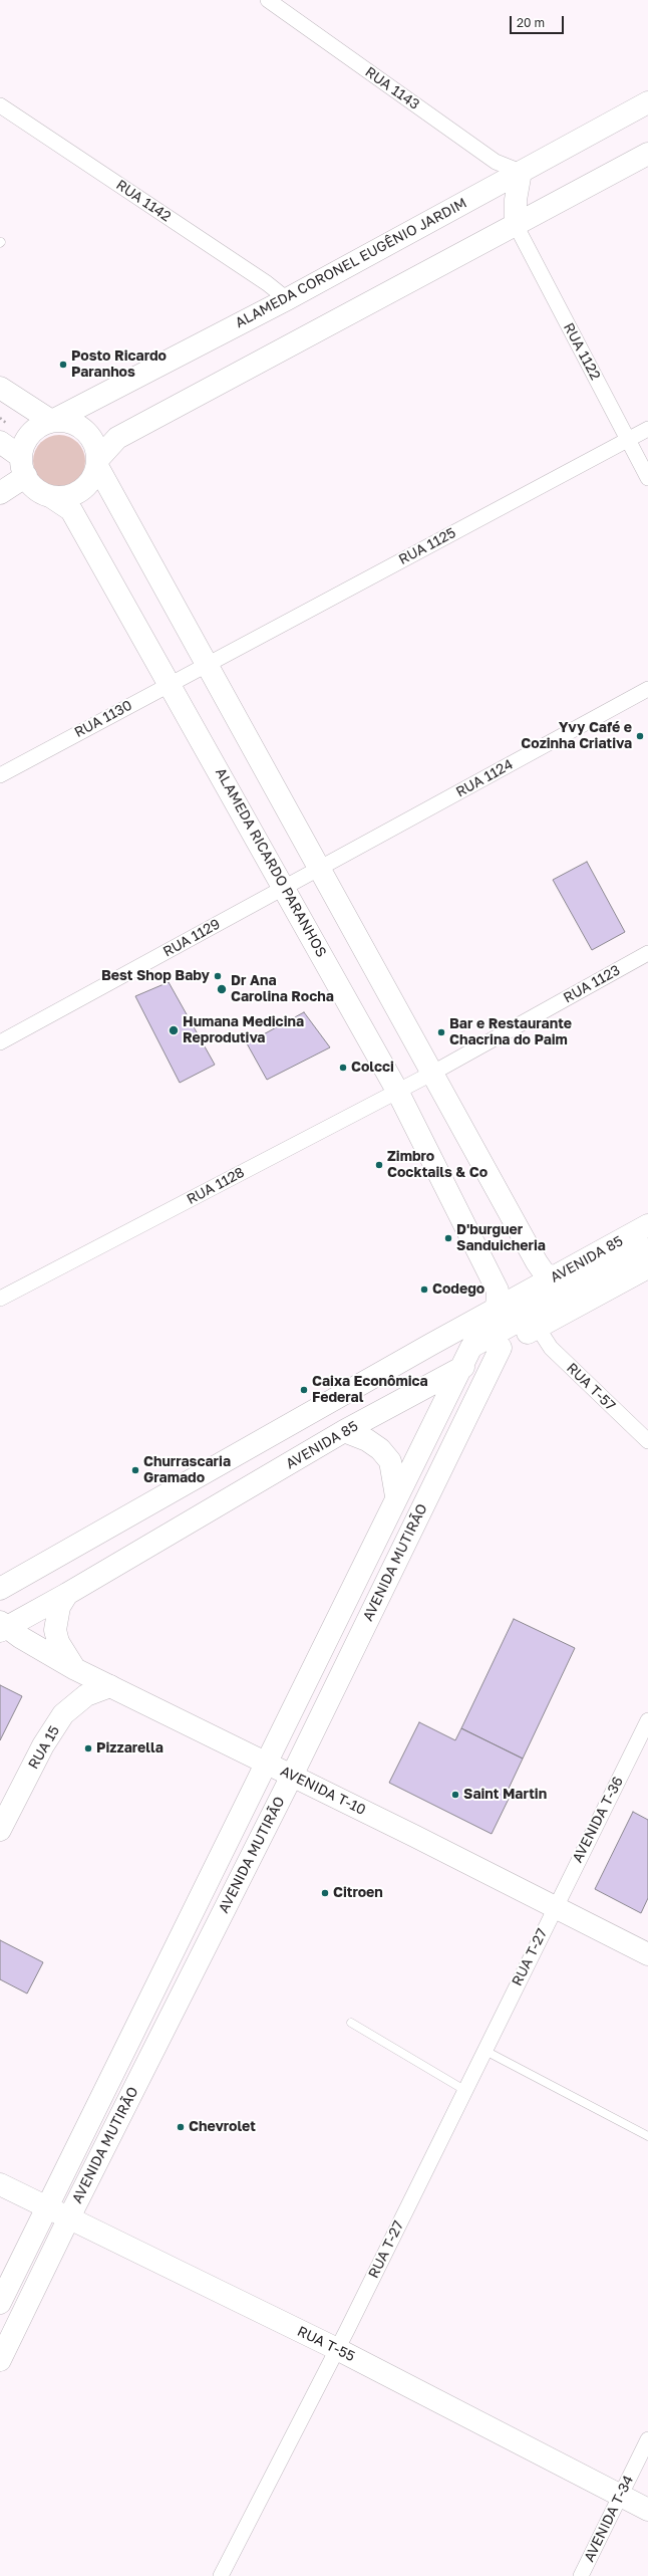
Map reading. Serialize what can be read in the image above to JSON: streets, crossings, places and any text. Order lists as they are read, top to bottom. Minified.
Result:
{"streets":{"main road":["ALAMEDA CORONEL EUGÊNIO JARDIM","ALAMEDA RICARDO PARANHOS","AVENIDA 85","AVENIDA MUTIRÃO","RUA 15","AVENIDA T-10","RUA T-55"],"street":["RUA 1143","RUA 1142","RUA 1122","RUA 1125","RUA 1130","RUA 1124","RUA 1129","RUA 1123","RUA 1128","RUA T-57","AVENIDA T-36","RUA T-27","AVENIDA T-34"]},"crossings":[["RUA 1143","ALAMEDA CORONEL EUGÊNIO JARDIM"],["RUA 1142","ALAMEDA CORONEL EUGÊNIO JARDIM"],["ALAMEDA CORONEL EUGÊNIO JARDIM","ALAMEDA RICARDO PARANHOS"],["RUA 1122","RUA 1125"],["RUA 1125","RUA 1130"],["RUA 1130","ALAMEDA RICARDO PARANHOS"],["RUA 1124","RUA 1129"],["ALAMEDA RICARDO PARANHOS","RUA 1129"],["ALAMEDA RICARDO PARANHOS","RUA 1128"],["ALAMEDA RICARDO PARANHOS","AVENIDA 85"],["RUA 1123","RUA 1128"],["AVENIDA 85","RUA T-57"],["AVENIDA 85","AVENIDA MUTIRÃO"],["AVENIDA 85","AVENIDA T-10"],["AVENIDA MUTIRÃO","AVENIDA T-10"],["AVENIDA MUTIRÃO","RUA T-55"],["RUA 15","AVENIDA T-10"],["AVENIDA T-10","AVENIDA T-36"],["AVENIDA T-10","RUA T-27"],["AVENIDA T-36","RUA T-27"],["RUA T-27","RUA T-55"],["RUA T-55","AVENIDA T-34"]],"places":["Posto Ricardo Paranhos","Yvy Café e Cozinha Criativa","Best Shop Baby","Dr Ana Carolina Rocha","Humana Medicina Reprodutiva","Bar e Restaurante Chacrina do Paim","Colcci","Zimbro Cocktails & Co","D'burguer Sanduicheria","Codego","Caixa Econômica Federal","Churrascaria Gramado","Pizzarella","Saint Martin","Citroen","Chevrolet"],"scale_bar":"20 m"}
